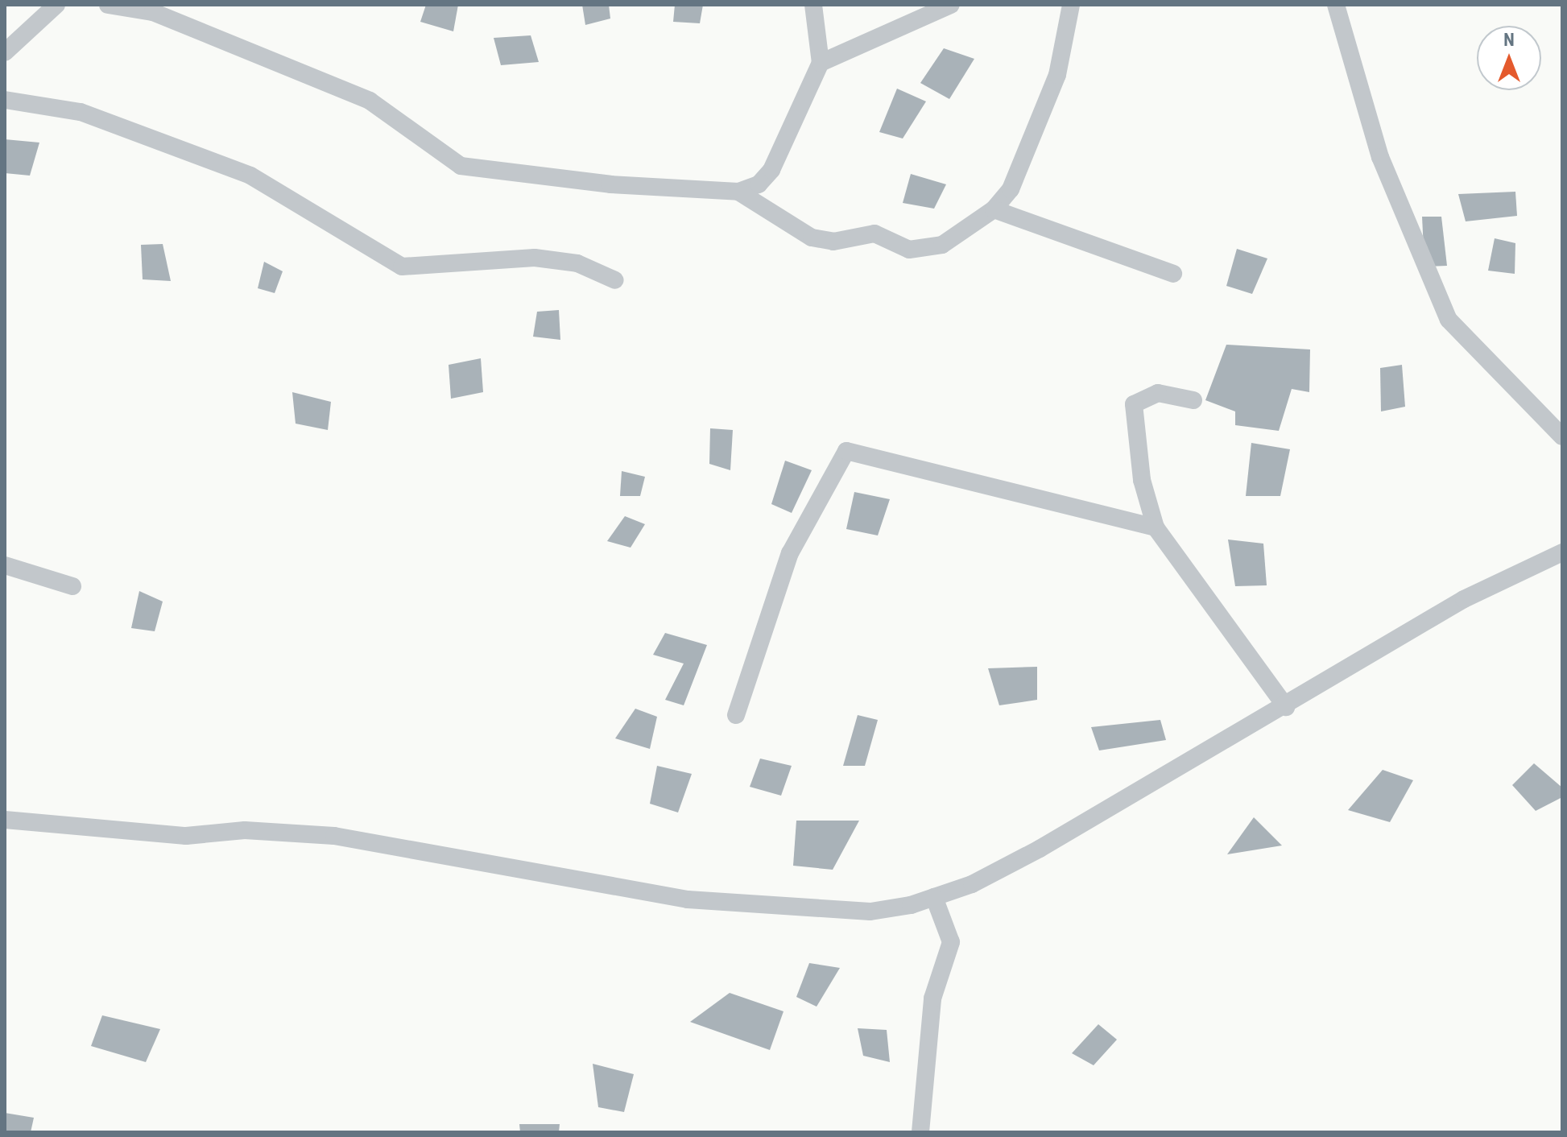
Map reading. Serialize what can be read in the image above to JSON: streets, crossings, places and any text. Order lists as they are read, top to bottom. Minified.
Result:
{"north":"top"}
